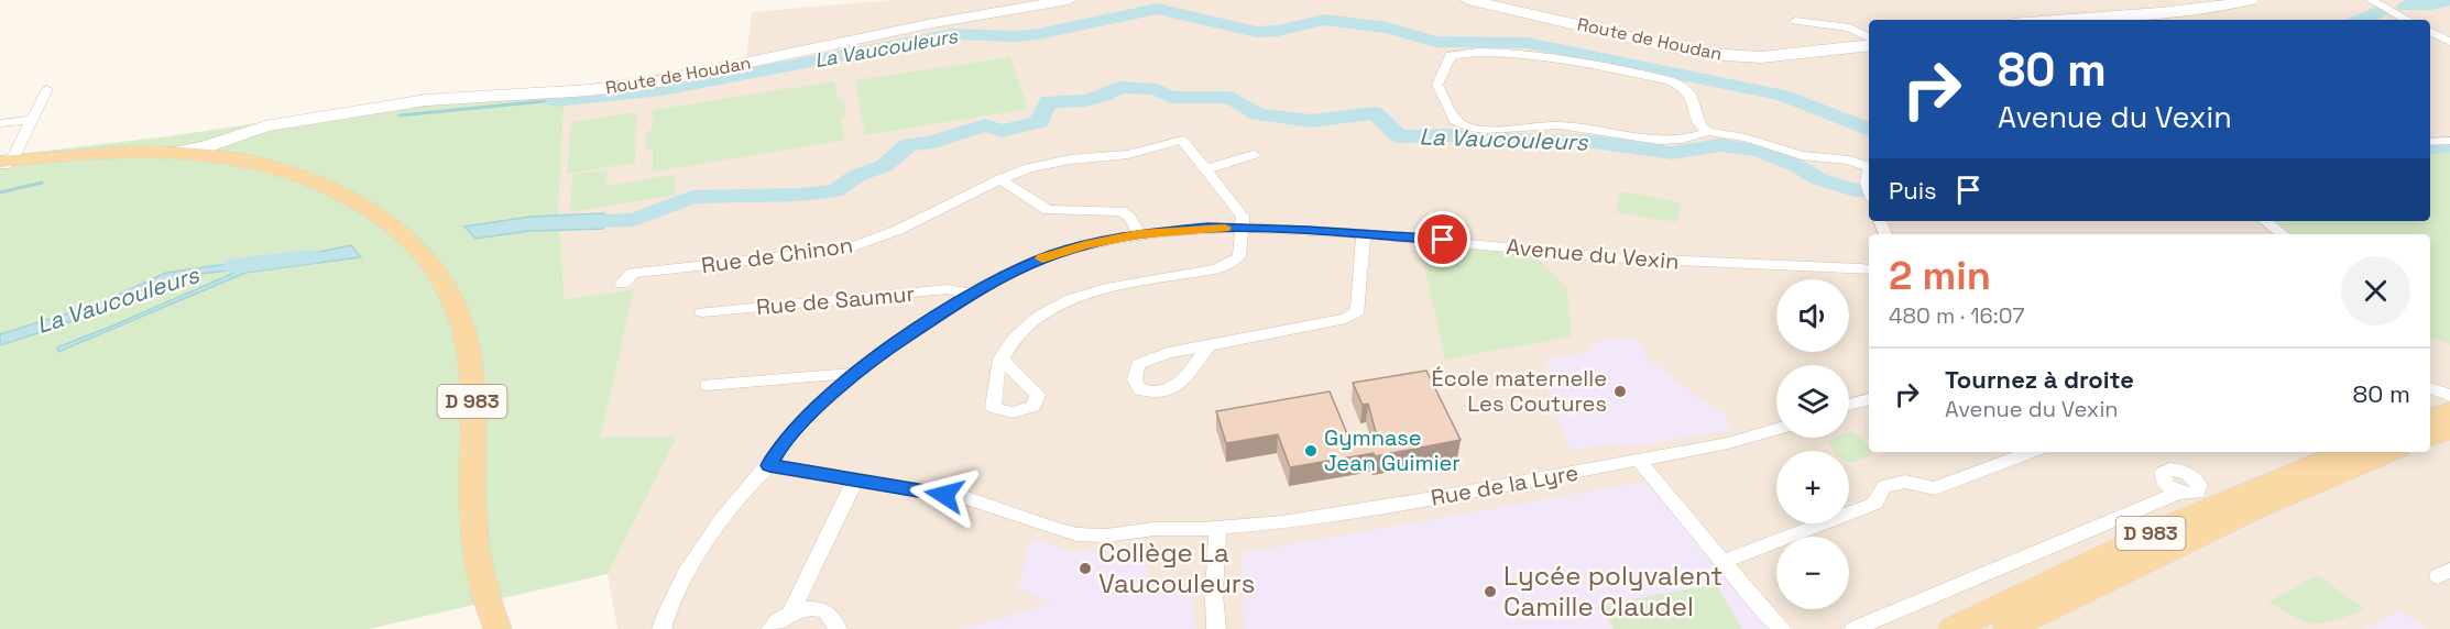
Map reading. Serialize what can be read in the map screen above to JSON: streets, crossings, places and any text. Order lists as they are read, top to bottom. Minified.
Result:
{"streets":{"main road":["Route de Houdan","D 983"],"street":["Avenue du Vexin","Rue de Chinon","Rue de Saumur","Rue de la Lyre"]},"crossings":[["Route de Houdan","D 983"],["Avenue du Vexin","Rue de Saumur"],["Avenue du Vexin","Rue de la Lyre"]],"water":["La Vaucouleurs"],"places":["École maternelle Les Coutures","Gymnase Jean Guimier","Collège La Vaucouleurs","Lycée polyvalent Camille Claudel"],"page":{"turn":["80 m","Avenue du Vexin"],"then":"Puis","heading":["2 min","480 m · 16:07"],"map_buttons":["+","−"],"list":[{"name":"Tournez à droite","note":"Avenue du Vexin","value":"80 m"}]}}
